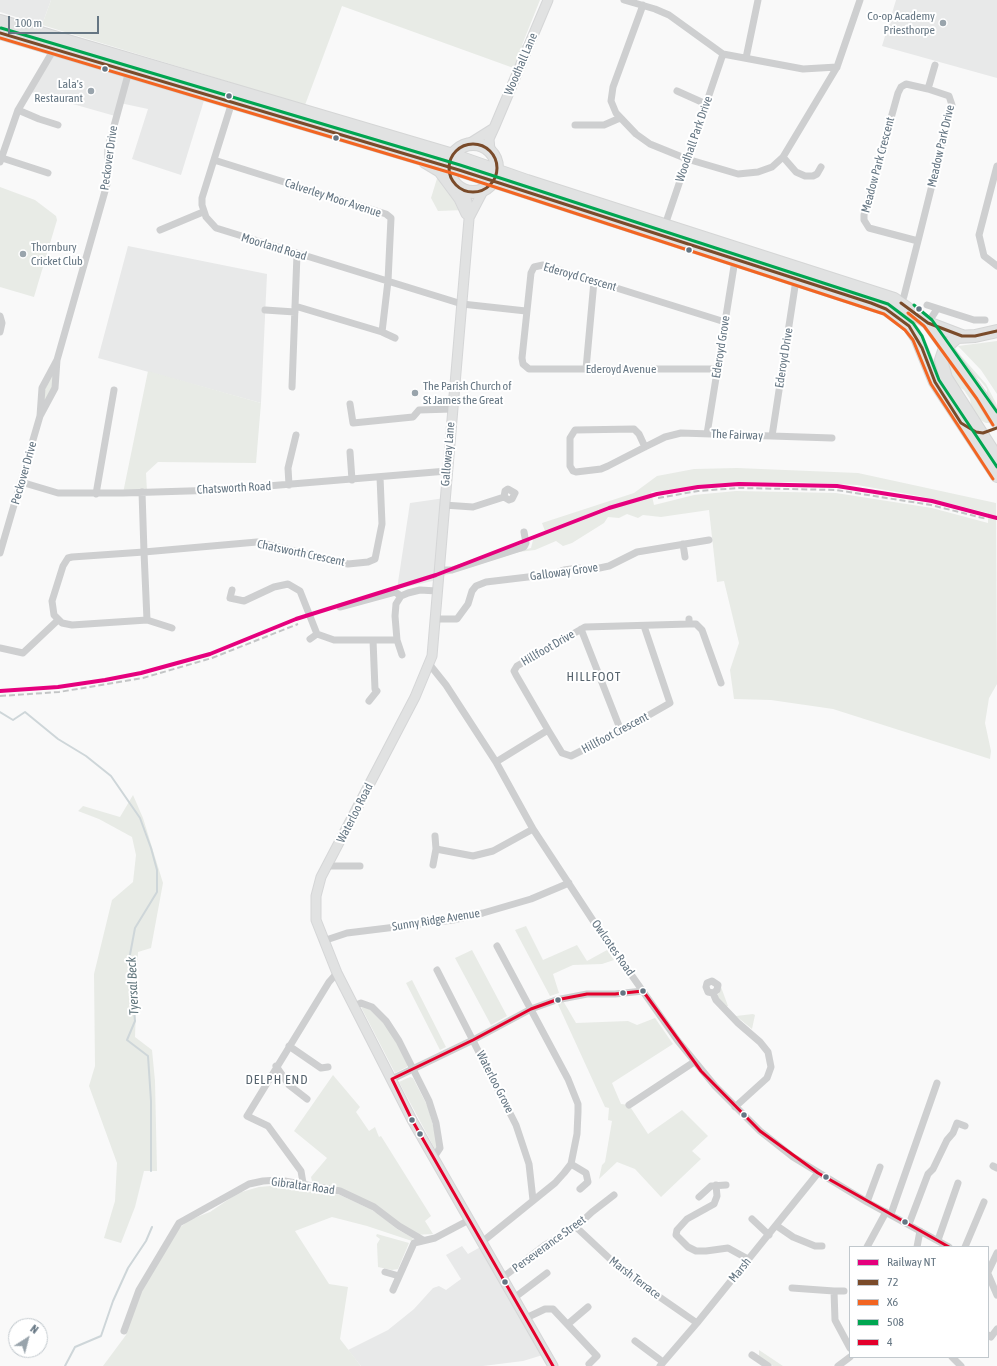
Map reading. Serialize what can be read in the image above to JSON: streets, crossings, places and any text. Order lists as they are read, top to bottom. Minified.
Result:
{"streets":{"main road":["Woodhall Lane","Galloway Lane","Waterloo Road"],"street":["Woodhall Park Drive","Meadow Park Drive","Peckover Drive","Meadow Park Crescent","Calverley Moor Avenue","Moorland Road","Ederoyd Crescent","Ederoyd Grove","Ederoyd Drive","Ederoyd Avenue","The Fairway","Chatsworth Road","Chatsworth Crescent","Galloway Grove","Hillfoot Drive","Hillfoot Crescent","Sunny Ridge Avenue","Owlcotes Road","Waterloo Grove","Gibraltar Road","Perseverance Street","Marsh","Marsh Terrace"]},"crossings":[["Meadow Park Drive","Meadow Park Crescent"],["Peckover Drive","Chatsworth Road"],["Calverley Moor Avenue","Moorland Road"],["Moorland Road","Ederoyd Crescent"],["Moorland Road","Galloway Lane"],["Ederoyd Crescent","Ederoyd Grove"],["Ederoyd Crescent","Ederoyd Avenue"],["Ederoyd Grove","Ederoyd Avenue"],["Ederoyd Grove","The Fairway"],["Ederoyd Drive","The Fairway"],["Galloway Lane","Chatsworth Road"],["Galloway Lane","Galloway Grove"],["Galloway Lane","Waterloo Road"],["Galloway Lane","Owlcotes Road"],["Chatsworth Road","Chatsworth Crescent"],["Hillfoot Drive","Hillfoot Crescent"],["Waterloo Road","Sunny Ridge Avenue"],["Waterloo Road","Owlcotes Road"],["Waterloo Road","Perseverance Street"],["Sunny Ridge Avenue","Owlcotes Road"],["Owlcotes Road","Marsh"],["Perseverance Street","Marsh Terrace"],["Marsh","Marsh Terrace"]],"districts":["HILLFOOT","DELPH END"],"water":["Tyersal Beck"],"places":["Co-op Academy Priesthorpe","Lala's Restaurant","Thornbury Cricket Club","The Parish Church of St James the Great"],"lines":["transit line 508","transit line 72","transit line X6","rail line NT","transit line 4"],"legend":["Railway NT","72","X6","508","4"],"scale_bar":"100 m","north":"top right"}
